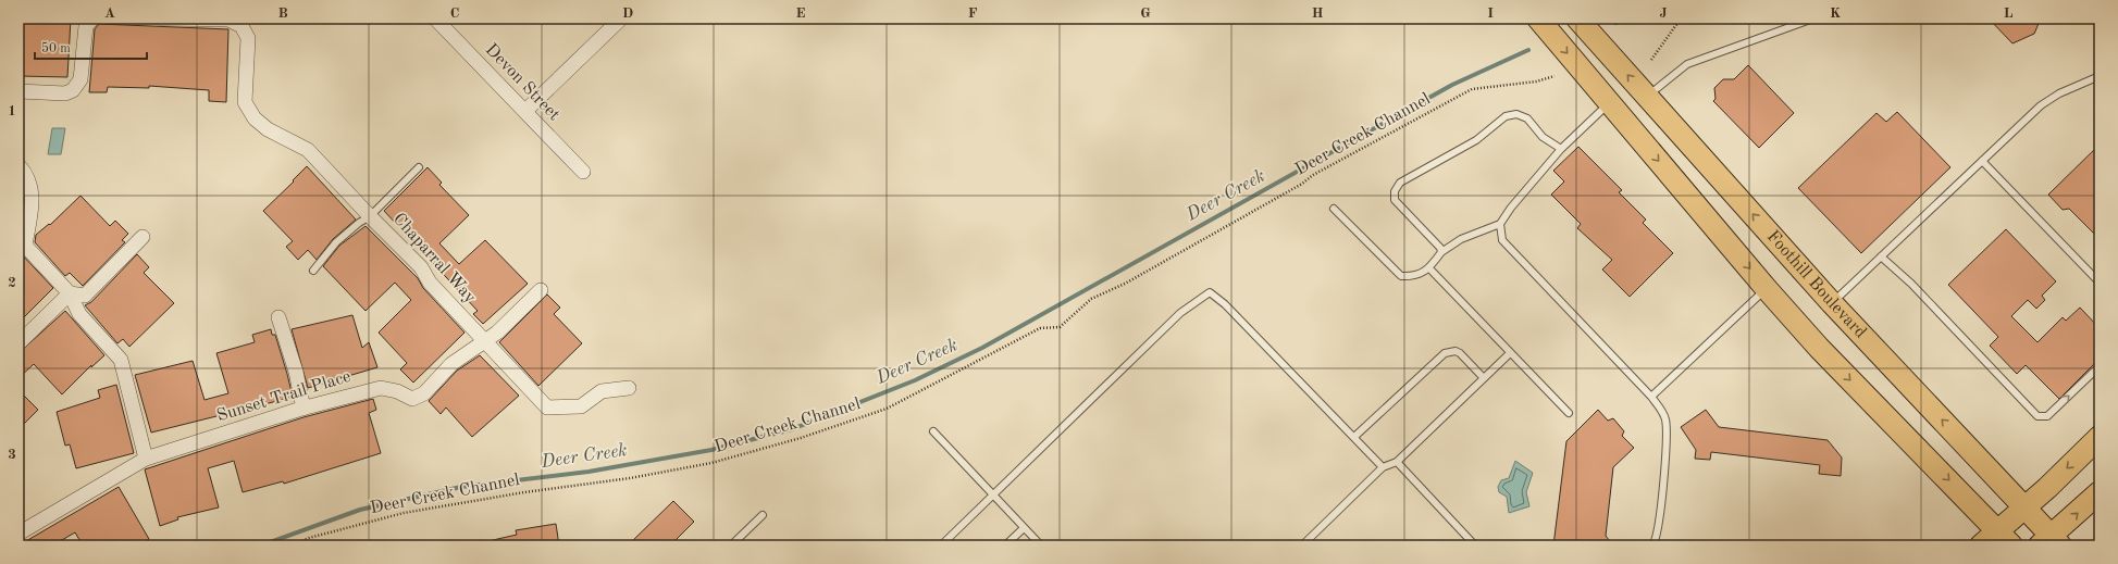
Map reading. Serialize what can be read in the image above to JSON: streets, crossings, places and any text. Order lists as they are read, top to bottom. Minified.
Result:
{"streets":{"main road":["Foothill Boulevard"],"street":["Devon Street","Chaparral Way","Sunset Trail Place"],"path":["Deer Creek Channel"]},"crossings":[["Chaparral Way","Sunset Trail Place"]],"water":["Deer Creek"],"scale_bar":"50 m","grid":{"columns":["A","B","C","D","E","F","G","H","I","J","K","L"],"rows":["1","2","3"]}}
